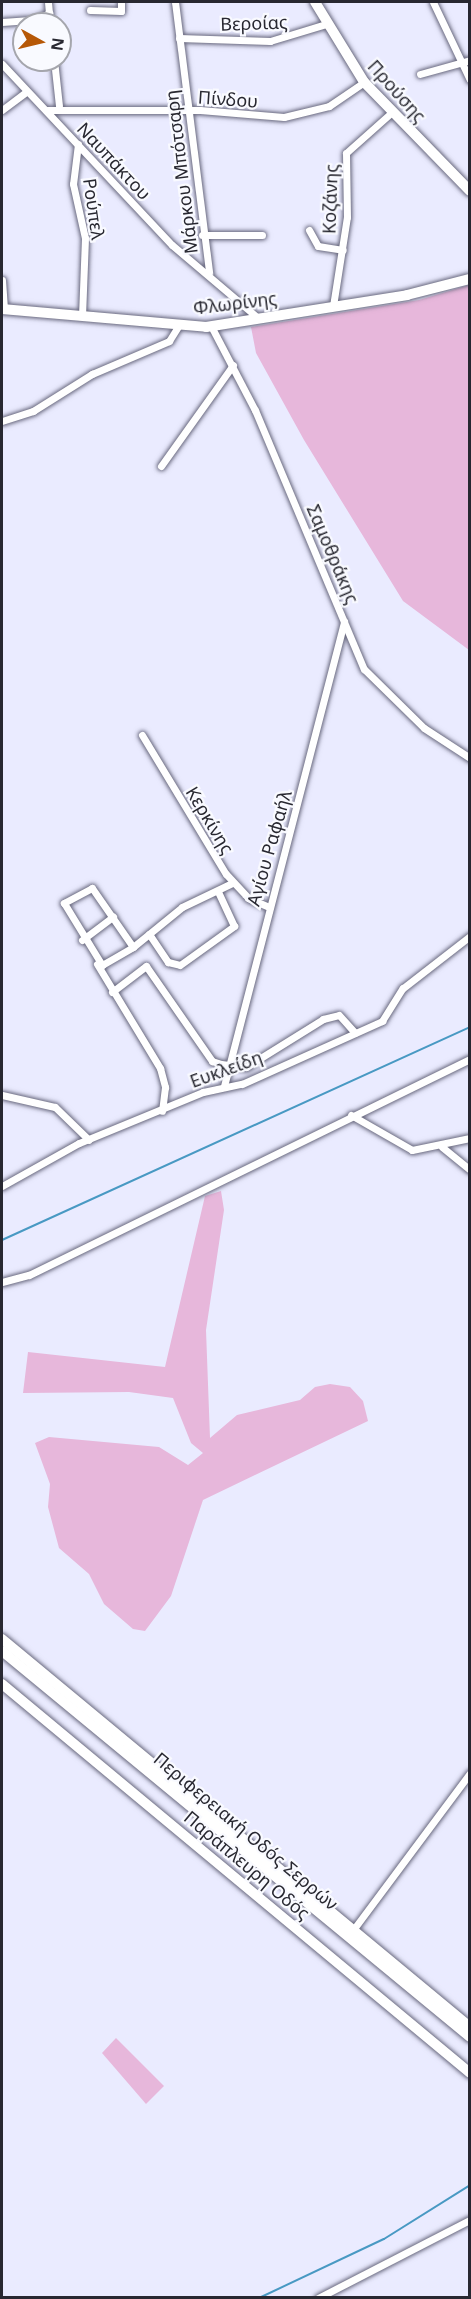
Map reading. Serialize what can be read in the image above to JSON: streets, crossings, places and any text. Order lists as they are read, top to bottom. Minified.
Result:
{"streets":{"main road":["Προύσης","Φλωρίνης","Περιφερειακή Οδός Σερρών","Παράπλευρη Οδός"],"street":["Βεροίας","Πίνδου","Ναυπάκτου","Μάρκου Μπότσαρη","Κοζάνης","Ρούπελ","Σαμοθράκης","Κερκίνης","Αγίου Ραφαήλ","Ευκλείδη"]},"crossings":[["Βεροίας","Προύσης"],["Βεροίας","Μάρκου Μπότσαρη"],["Προύσης","Πίνδου"],["Προύσης","Κοζάνης"],["Πίνδου","Ναυπάκτου"],["Πίνδου","Μάρκου Μπότσαρη"],["Ναυπάκτου","Μάρκου Μπότσαρη"],["Ναυπάκτου","Ρούπελ"],["Μάρκου Μπότσαρη","Φλωρίνης"],["Κοζάνης","Φλωρίνης"],["Ρούπελ","Φλωρίνης"],["Φλωρίνης","Σαμοθράκης"],["Σαμοθράκης","Αγίου Ραφαήλ"],["Κερκίνης","Αγίου Ραφαήλ"],["Αγίου Ραφαήλ","Ευκλείδη"],["Περιφερειακή Οδός Σερρών","Παράπλευρη Οδός"]],"north":"right"}
